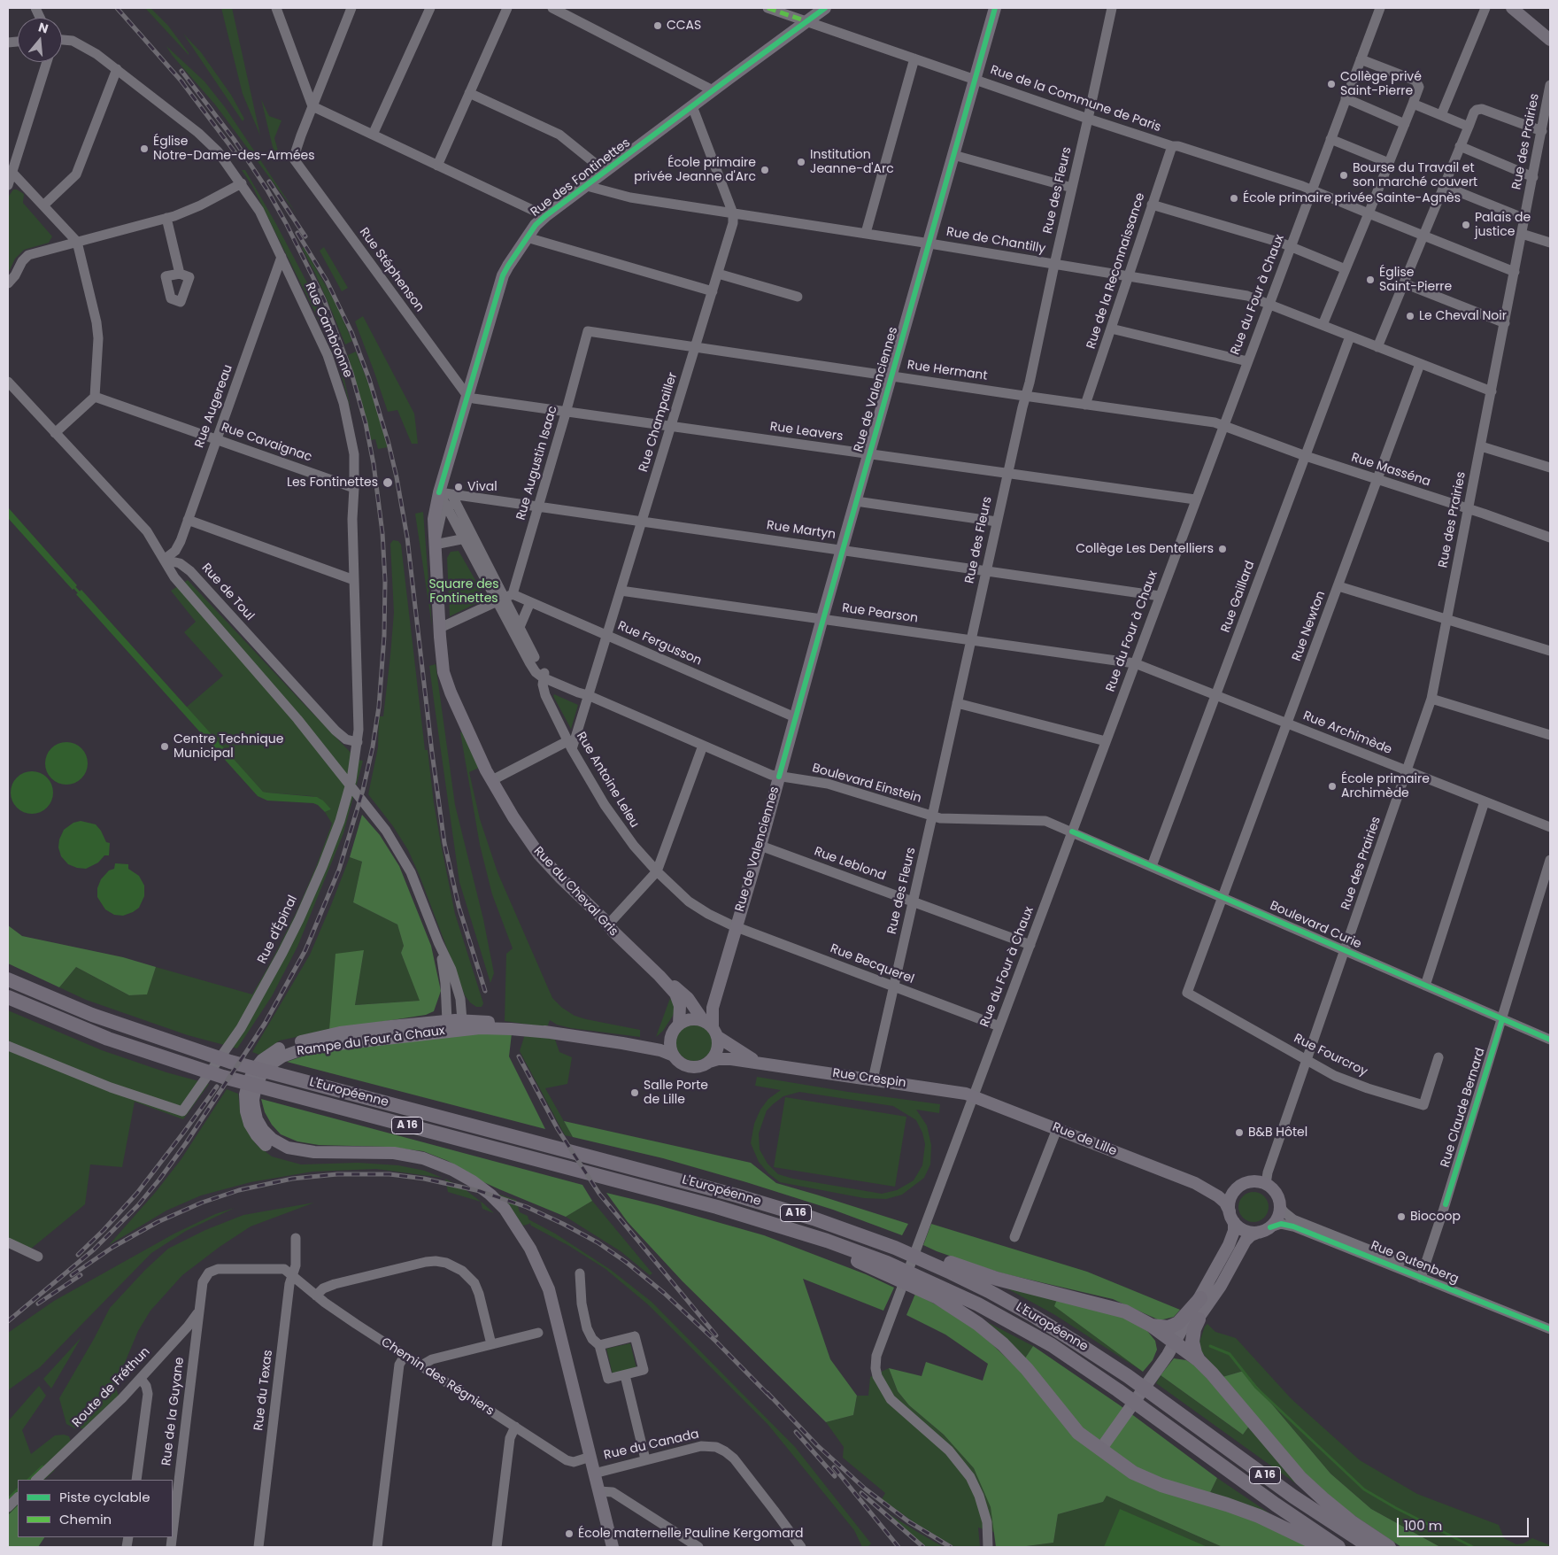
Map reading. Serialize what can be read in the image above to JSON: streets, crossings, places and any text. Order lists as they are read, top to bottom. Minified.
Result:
{"streets":{"highway":["L'Européenne","A 16"],"main road":["Rue des Fontinettes","Rue de Valenciennes","Rue du Cheval Gris","Rampe du Four à Chaux","Rue Crespin","Rue de Lille"],"street":["Rue de la Commune de Paris","Rue des Prairies","Rue des Fleurs","Rue de Chantilly","Rue Stéphenson","Rue de la Reconnaissance","Rue du Four à Chaux","Rue Cambronne","Rue Hermant","Rue Augereau","Rue Champailler","Rue Leavers","Rue Cavaignac","Rue Augustin Isaac","Rue Masséna","Rue Martyn","Rue de Toul","Rue Gaillard","Rue Pearson","Rue Newton","Rue Fergusson","Rue Archimède","Rue Antoine Leleu","Boulevard Einstein","Rue Leblond","Boulevard Curie","Rue d'Épinal","Rue Becquerel","Rue Fourcroy","Rue Claude Bernard","Rue Gutenberg","Chemin des Régniers","Route de Fréthun","Rue du Texas","Rue de la Guyane","Rue du Canada"]},"crossings":[["Rue de la Commune de Paris","Rue des Prairies"],["Rue de la Commune de Paris","Rue des Fontinettes"],["Rue de la Commune de Paris","Rue des Fleurs"],["Rue de la Commune de Paris","Rue de la Reconnaissance"],["Rue de la Commune de Paris","Rue du Four à Chaux"],["Rue de la Commune de Paris","Rue de Valenciennes"],["Rue des Prairies","Rue de Chantilly"],["Rue des Prairies","Rue Masséna"],["Rue des Prairies","Rue Archimède"],["Rue des Prairies","Boulevard Curie"],["Rue des Prairies","Rue Fourcroy"],["Rue des Prairies","Rue de Lille"],["Rue des Prairies","Rue Gutenberg"],["Rue des Fontinettes","Rue de Chantilly"],["Rue des Fontinettes","Rue Stéphenson"],["Rue des Fontinettes","Rue Leavers"],["Rue des Fontinettes","Rue Martyn"],["Rue des Fontinettes","Rue du Cheval Gris"],["Rue des Fleurs","Rue de Chantilly"],["Rue des Fleurs","Rue Hermant"],["Rue des Fleurs","Rue Leavers"],["Rue des Fleurs","Rue Martyn"],["Rue des Fleurs","Rue Pearson"],["Rue des Fleurs","Boulevard Einstein"],["Rue des Fleurs","Rue Leblond"],["Rue des Fleurs","Rue Becquerel"],["Rue des Fleurs","Rue Crespin"],["Rue de Chantilly","Rue de la Reconnaissance"],["Rue de Chantilly","Rue du Four à Chaux"],["Rue de Chantilly","Rue de Valenciennes"],["Rue de Chantilly","Rue Champailler"],["Rue de Chantilly","Rue Gaillard"],["Rue de Chantilly","Rue Newton"],["Rue Stéphenson","Rue Leavers"],["Rue de la Reconnaissance","Rue Hermant"],["Rue du Four à Chaux","Rue Hermant"],["Rue du Four à Chaux","Rue Leavers"],["Rue du Four à Chaux","Rue Masséna"],["Rue du Four à Chaux","Rue Martyn"],["Rue du Four à Chaux","Rue Pearson"],["Rue du Four à Chaux","Rue Archimède"],["Rue du Four à Chaux","Boulevard Einstein"],["Rue du Four à Chaux","Rue Leblond"],["Rue du Four à Chaux","Boulevard Curie"],["Rue du Four à Chaux","Rue Becquerel"],["Rue du Four à Chaux","Rue Crespin"],["Rue du Four à Chaux","Rue de Lille"],["Rue Cambronne","Rue Augereau"],["Rue Cambronne","Rue Cavaignac"],["Rue Cambronne","Rue de Toul"],["Rue Cambronne","Rue d'Épinal"],["Rue Hermant","Rue de Valenciennes"],["Rue Hermant","Rue Champailler"],["Rue Hermant","Rue Augustin Isaac"],["Rue Hermant","Rue Masséna"],["Rue de Valenciennes","Rue Leavers"],["Rue de Valenciennes","Rue Martyn"],["Rue de Valenciennes","Rue Pearson"],["Rue de Valenciennes","Rue Fergusson"],["Rue de Valenciennes","Rue Antoine Leleu"],["Rue de Valenciennes","Boulevard Einstein"],["Rue de Valenciennes","Rue Leblond"],["Rue de Valenciennes","Rue du Cheval Gris"],["Rue de Valenciennes","Rue Becquerel"],["Rue de Valenciennes","Rue Crespin"],["Rue Augereau","Rue Cavaignac"],["Rue Augereau","Rue de Toul"],["Rue Champailler","Rue Leavers"],["Rue Champailler","Rue Martyn"],["Rue Champailler","Rue Pearson"],["Rue Champailler","Rue Fergusson"],["Rue Champailler","Rue Antoine Leleu"],["Rue Champailler","Boulevard Einstein"],["Rue Leavers","Rue Augustin Isaac"],["Rue Augustin Isaac","Rue Martyn"],["Rue Augustin Isaac","Rue Fergusson"],["Rue Augustin Isaac","Rue Antoine Leleu"],["Rue Masséna","Rue Gaillard"],["Rue Masséna","Rue Newton"],["Rue de Toul","Rue d'Épinal"],["Rue Gaillard","Rue Archimède"],["Rue Gaillard","Boulevard Curie"],["Rue Pearson","Rue Archimède"],["Rue Newton","Rue Archimède"],["Rue Newton","Boulevard Curie"],["Rue Newton","Rue Fourcroy"],["Rue Fergusson","Rue Antoine Leleu"],["Rue Antoine Leleu","Boulevard Einstein"],["Rue Antoine Leleu","Rue Becquerel"],["Boulevard Einstein","Boulevard Curie"],["Rue du Cheval Gris","Rue Crespin"],["Boulevard Curie","Rue Claude Bernard"],["Rampe du Four à Chaux","Chemin des Régniers"],["Rue Crespin","Rue de Lille"],["Rue Claude Bernard","Rue Gutenberg"],["Rue de Lille","Rue Gutenberg"],["Chemin des Régniers","Rue du Texas"],["Chemin des Régniers","Rue de la Guyane"],["Route de Fréthun","Rue de la Guyane"],["Rue du Texas","Rue de la Guyane"]],"parks":["Square des Fontinettes"],"places":["CCAS","Collège privé Saint-Pierre","Église Notre-Dame-des-Armées","Institution Jeanne-d'Arc","École primaire privée Jeanne d'Arc","Bourse du Travail et son marché couvert","École primaire privée Sainte-Agnès","Palais de justice","Église Saint-Pierre","Le Cheval Noir","Les Fontinettes","Vival","Collège Les Dentelliers","Centre Technique Municipal","École primaire Archimède","Salle Porte de Lille","B&B Hôtel","Biocoop","École maternelle Pauline Kergomard"],"legend":["Piste cyclable","Chemin"],"scale_bar":"100 m","north":"top"}
